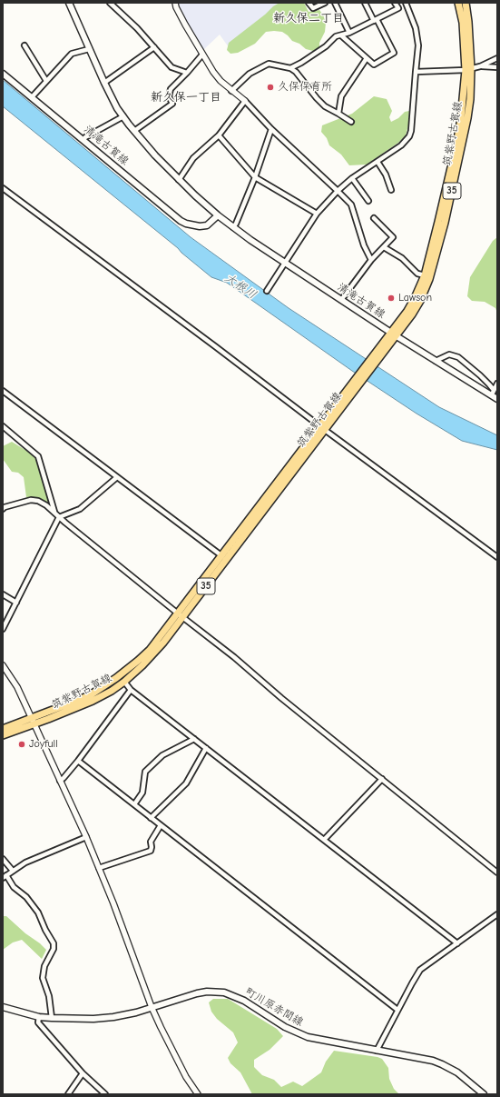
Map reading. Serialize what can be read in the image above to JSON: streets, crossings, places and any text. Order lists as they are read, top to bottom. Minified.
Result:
{"streets":{"main road":["筑紫野古賀線","清滝古賀線","35","町川原赤間線"]},"crossings":[["筑紫野古賀線","清滝古賀線"]],"districts":["新久保二丁目","新久保一丁目"],"water":["大根川"],"places":["久保保育所","Lawson","Joyfull"]}
